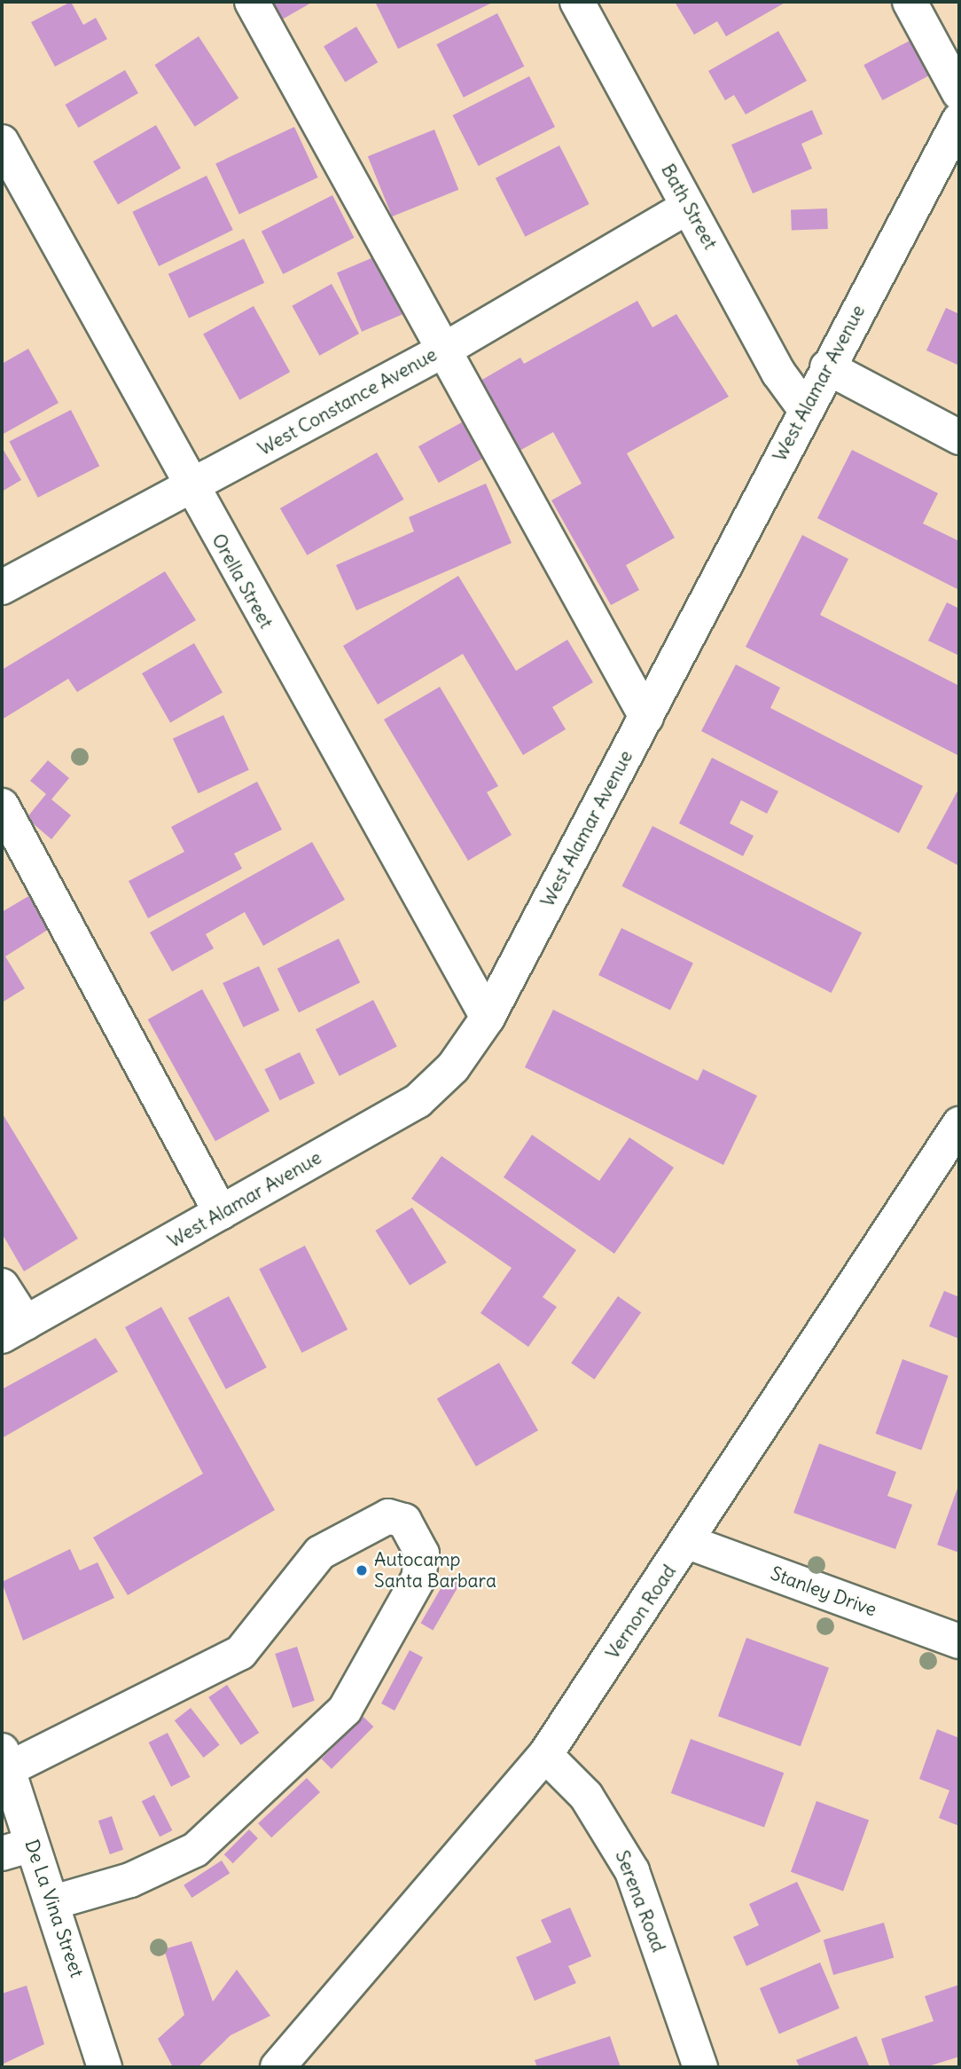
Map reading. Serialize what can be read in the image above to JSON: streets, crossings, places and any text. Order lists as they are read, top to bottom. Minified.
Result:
{"streets":{"street":["Bath Street","West Alamar Avenue","West Constance Avenue","Orella Street","Stanley Drive","Vernon Road","Serena Road","De La Vina Street"]},"crossings":[["Bath Street","West Alamar Avenue"],["Bath Street","West Constance Avenue"],["West Alamar Avenue","Orella Street"],["West Constance Avenue","Orella Street"],["Stanley Drive","Vernon Road"],["Vernon Road","Serena Road"]],"places":["Autocamp Santa Barbara"]}
